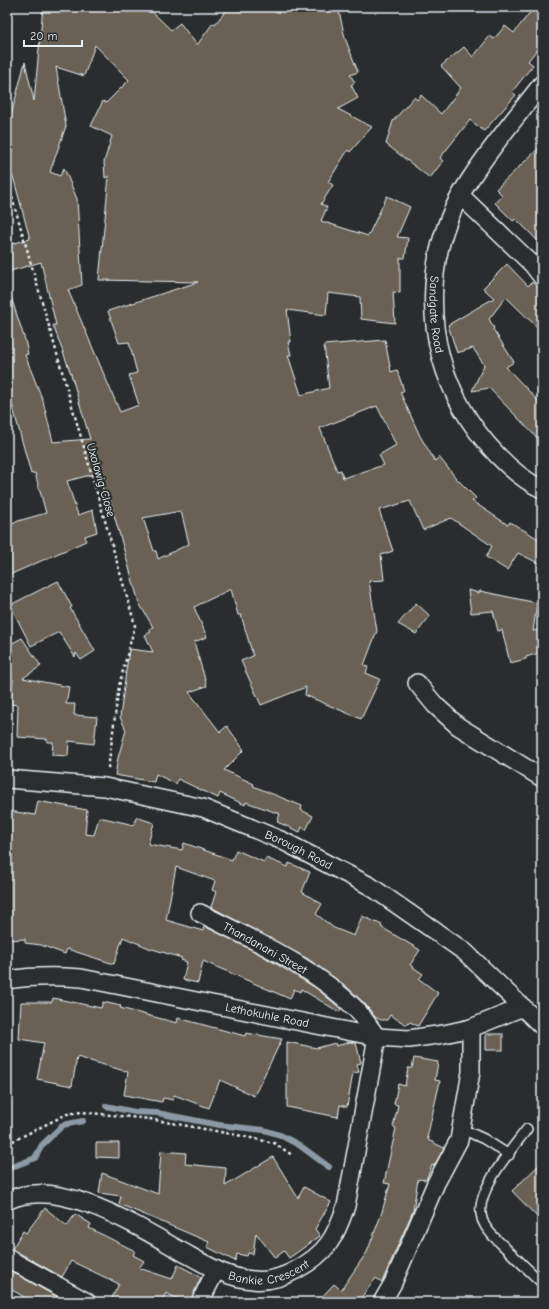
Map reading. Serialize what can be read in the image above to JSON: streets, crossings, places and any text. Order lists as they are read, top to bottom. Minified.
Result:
{"streets":{"street":["Sandgate Road","Borough Road","Thandanani Street","Lethokuhle Road","Bankie Crescent"],"path":["Uxolowig Close"]},"crossings":[["Uxolowig Close","Borough Road"],["Borough Road","Lethokuhle Road"],["Thandanani Street","Lethokuhle Road"],["Thandanani Street","Bankie Crescent"],["Lethokuhle Road","Bankie Crescent"]],"scale_bar":"20 m"}
